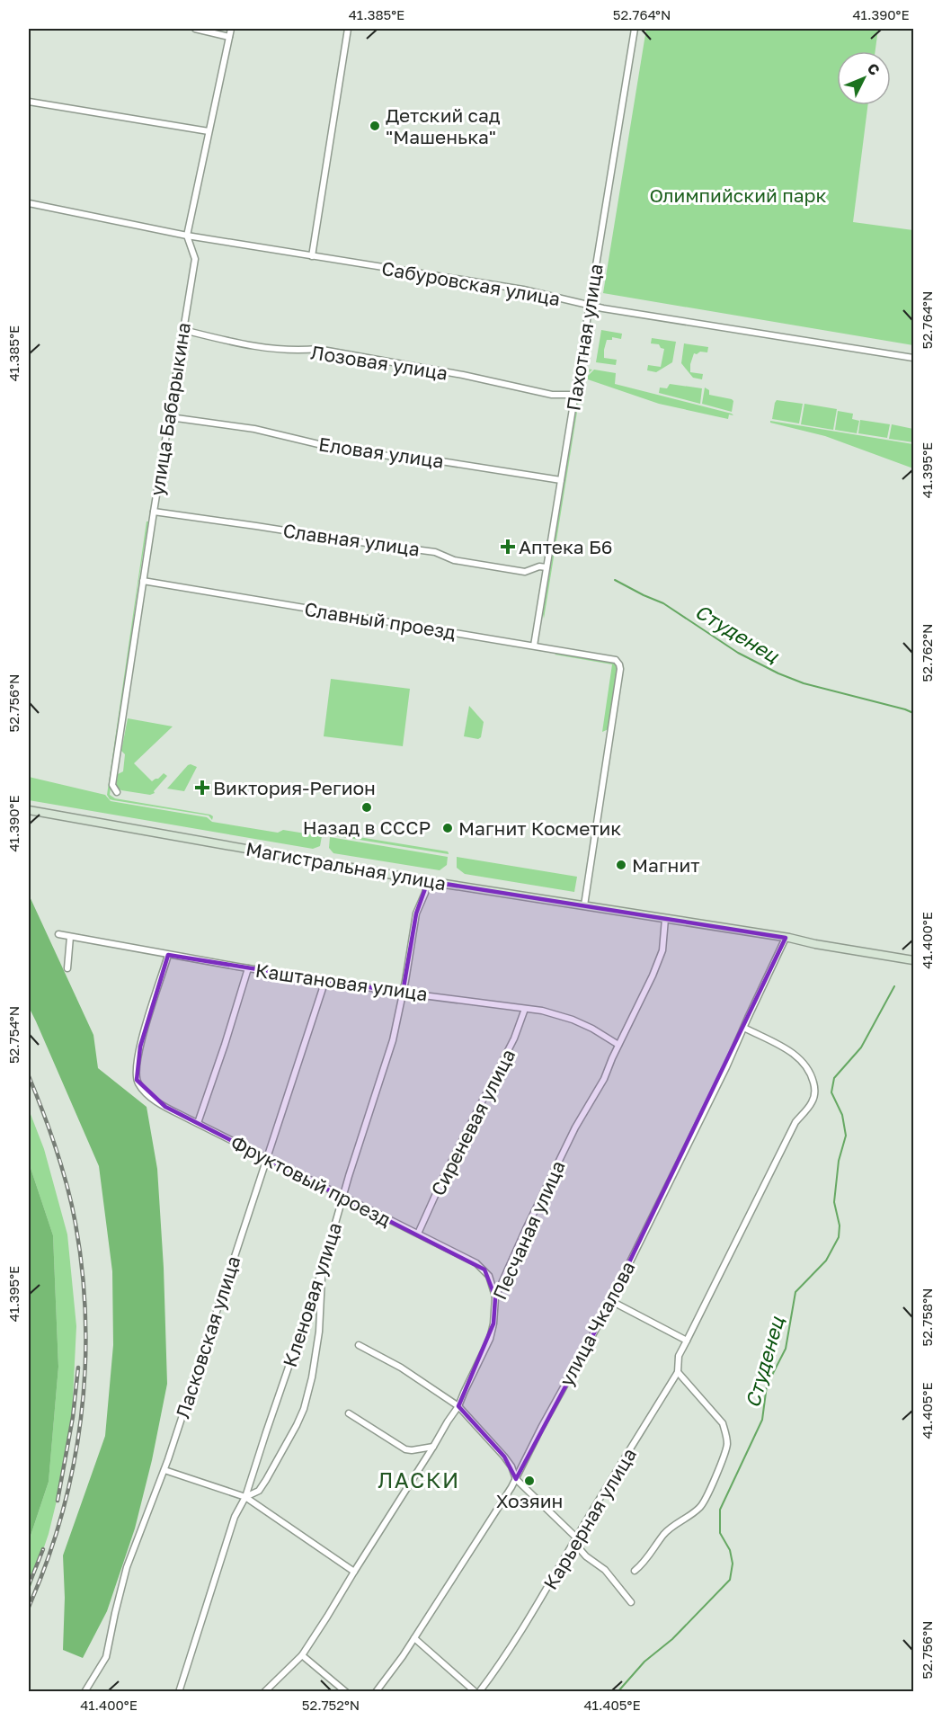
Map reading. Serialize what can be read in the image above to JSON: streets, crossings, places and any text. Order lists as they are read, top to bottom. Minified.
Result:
{"streets":{"main road":["Магистральная улица"],"street":["Сабуровская улица","Пахотная улица","Лозовая улица","улица Бабарыкина","Еловая улица","Славная улица","Славный проезд","Каштановая улица","Сиреневая улица","Фруктовый проезд","Песчаная улица","Кленовая улица","улица Чкалова","Ласковская улица","Карьерная улица"]},"crossings":[["Сабуровская улица","Пахотная улица"],["Сабуровская улица","улица Бабарыкина"],["Пахотная улица","Лозовая улица"],["Пахотная улица","Еловая улица"],["Пахотная улица","Славная улица"],["Пахотная улица","Славный проезд"],["Лозовая улица","улица Бабарыкина"],["улица Бабарыкина","Еловая улица"],["улица Бабарыкина","Славная улица"],["улица Бабарыкина","Славный проезд"],["Славный проезд","Магистральная улица"],["Магистральная улица","Песчаная улица"],["Магистральная улица","Кленовая улица"],["Магистральная улица","улица Чкалова"],["Каштановая улица","Сиреневая улица"],["Каштановая улица","Фруктовый проезд"],["Каштановая улица","Песчаная улица"],["Каштановая улица","Кленовая улица"],["Каштановая улица","Ласковская улица"],["Сиреневая улица","Фруктовый проезд"],["Фруктовый проезд","Песчаная улица"],["Фруктовый проезд","Кленовая улица"],["Фруктовый проезд","Ласковская улица"],["улица Чкалова","Карьерная улица"]],"districts":["ЛАСКИ"],"water":["Студенец"],"parks":["Олимпийский парк"],"places":{"other":["Детский сад \"Машенька\"","Назад в СССР","Магнит Косметик","Магнит","Хозяин"],"health":["Аптека Б6","Виктория-Регион"]},"north":"top right","coordinates":["41.385°E","52.764°N","41.390°E","41.395°E","52.762°N","52.756°N","41.400°E","52.754°N","52.758°N","41.405°E","52.752°N"]}
